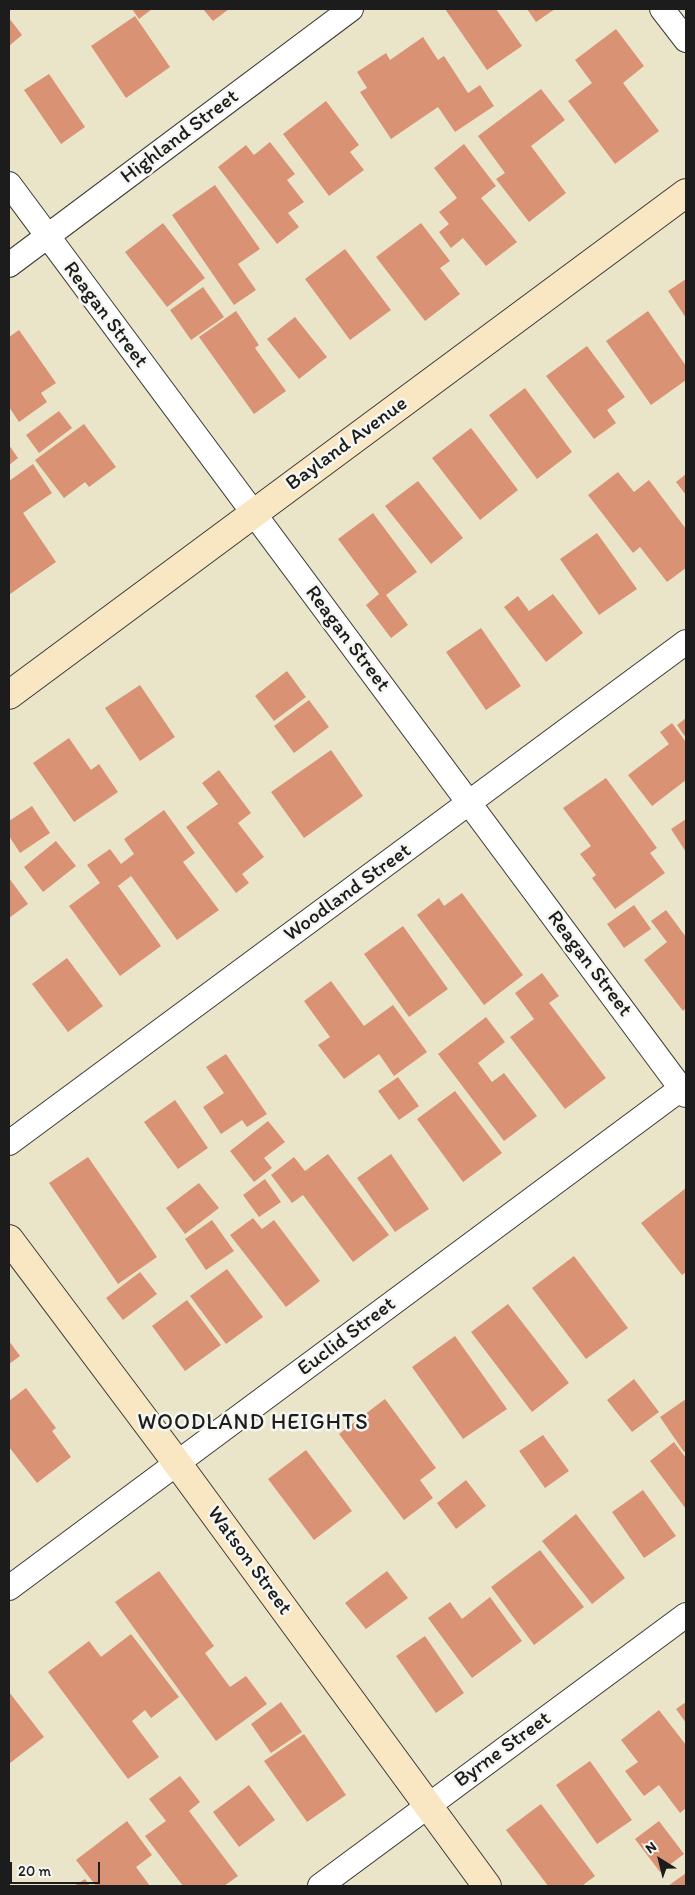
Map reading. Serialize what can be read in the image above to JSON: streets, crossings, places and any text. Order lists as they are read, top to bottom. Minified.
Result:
{"streets":{"street":["Highland Street","Reagan Street","Bayland Avenue","Woodland Street","Euclid Street","Watson Street","Byrne Street"]},"crossings":[["Highland Street","Reagan Street"],["Reagan Street","Bayland Avenue"],["Reagan Street","Woodland Street"],["Reagan Street","Euclid Street"],["Euclid Street","Watson Street"],["Watson Street","Byrne Street"]],"districts":["WOODLAND HEIGHTS"],"scale_bar":"20 m","north":"top left"}
